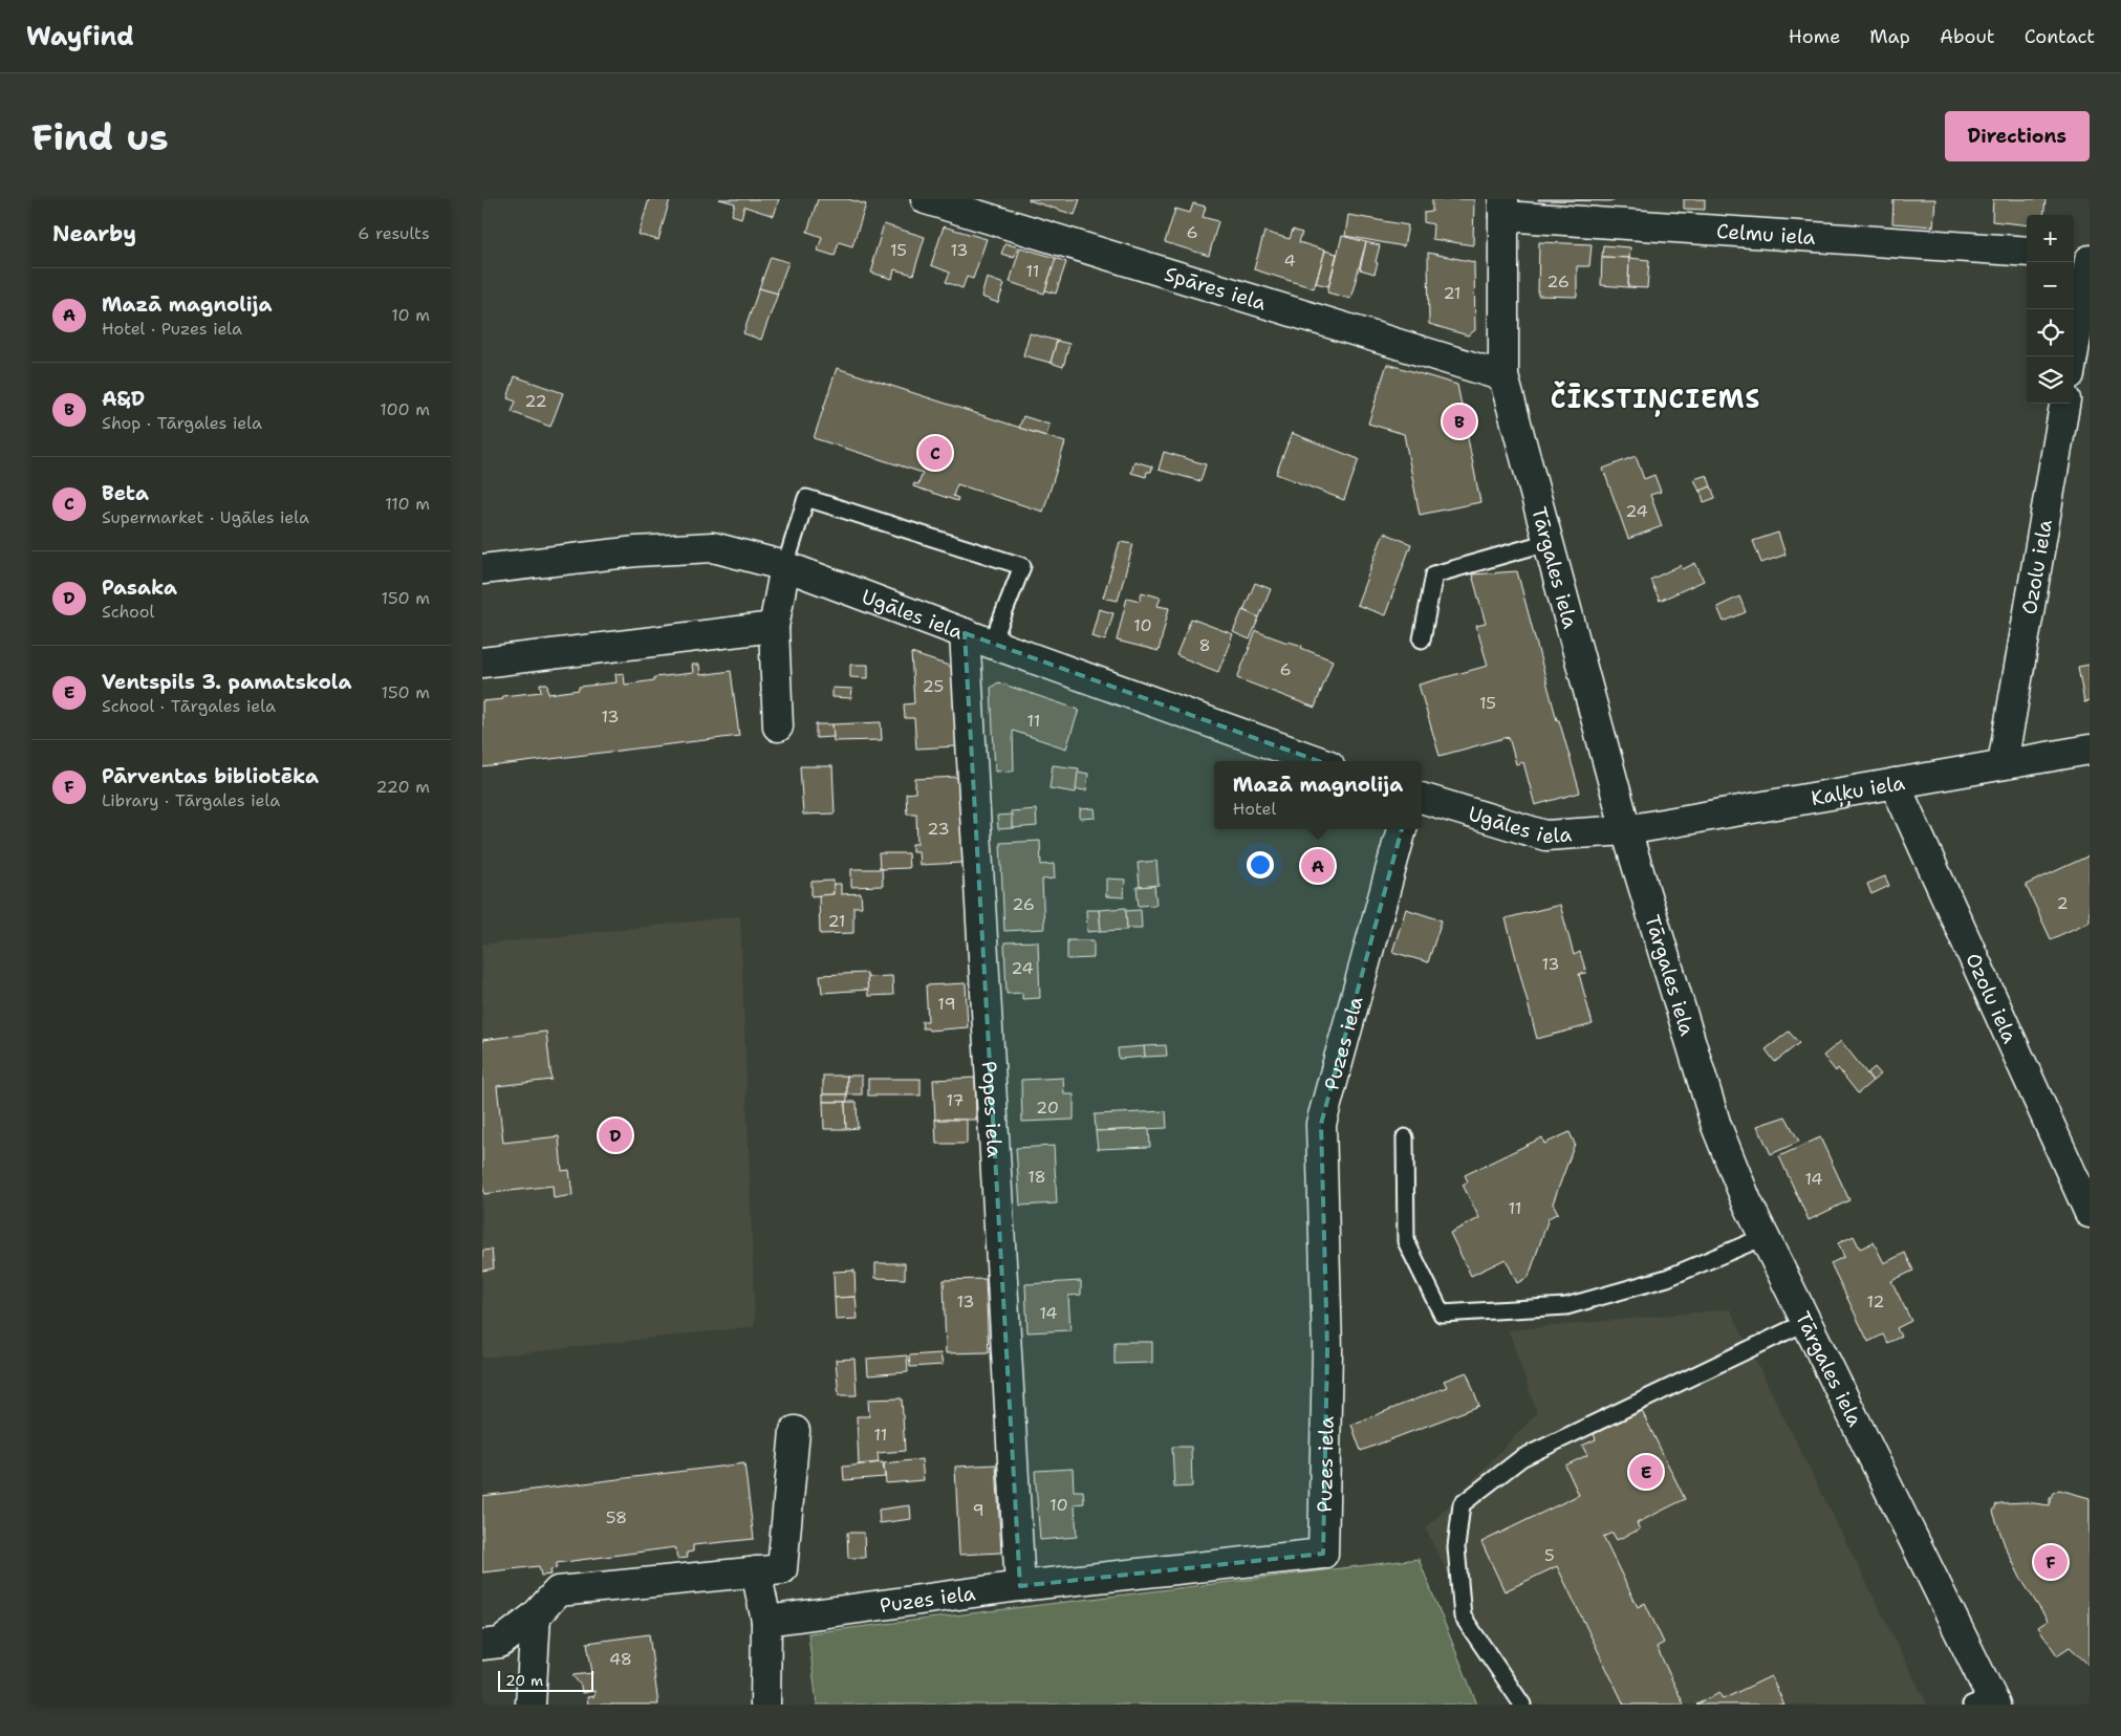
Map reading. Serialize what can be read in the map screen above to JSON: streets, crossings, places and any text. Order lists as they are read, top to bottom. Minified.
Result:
{"streets":{"street":["Celmu iela","Spāres iela","Ozolu iela","Tārgales iela","Ugāles iela","Kaļķu iela","Puzes iela","Popes iela"]},"crossings":[["Celmu iela","Tārgales iela"],["Spāres iela","Tārgales iela"],["Ozolu iela","Kaļķu iela"],["Tārgales iela","Ugāles iela"],["Tārgales iela","Kaļķu iela"],["Ugāles iela","Kaļķu iela"],["Ugāles iela","Popes iela"],["Puzes iela","Popes iela"]],"districts":["ČĪKSTIŅCIEMS"],"house_numbers":["6","15","13","4","11","26","21","22","24","10","8","6","25","15","13","11","23","2","26","21","13","24","19","17","20","18","14","11","13","12","14","11","10","9","58","5","48"],"scale_bar":"20 m","page":{"header":"Wayfind","nav":["Home","Map","About","Contact"],"buttons":"Directions","title":"Find us","heading":["Nearby","6 results"],"map_buttons":["+","−"],"list":[{"mark":"A","name":"Mazā magnolija","note":"Hotel · Puzes iela","value":"10 m"},{"mark":"B","name":"A&D","note":"Shop · Tārgales iela","value":"100 m"},{"mark":"C","name":"Beta","note":"Supermarket · Ugāles iela","value":"110 m"},{"mark":"D","name":"Pasaka","note":"School","value":"150 m"},{"mark":"E","name":"Ventspils 3. pamatskola","note":"School · Tārgales iela","value":"150 m"},{"mark":"F","name":"Pārventas bibliotēka","note":"Library · Tārgales iela","value":"220 m"}],"pins":["B","C","A","D","E","F"],"popup":["Mazā magnolija","Hotel"],"scale":"20 m"}}
